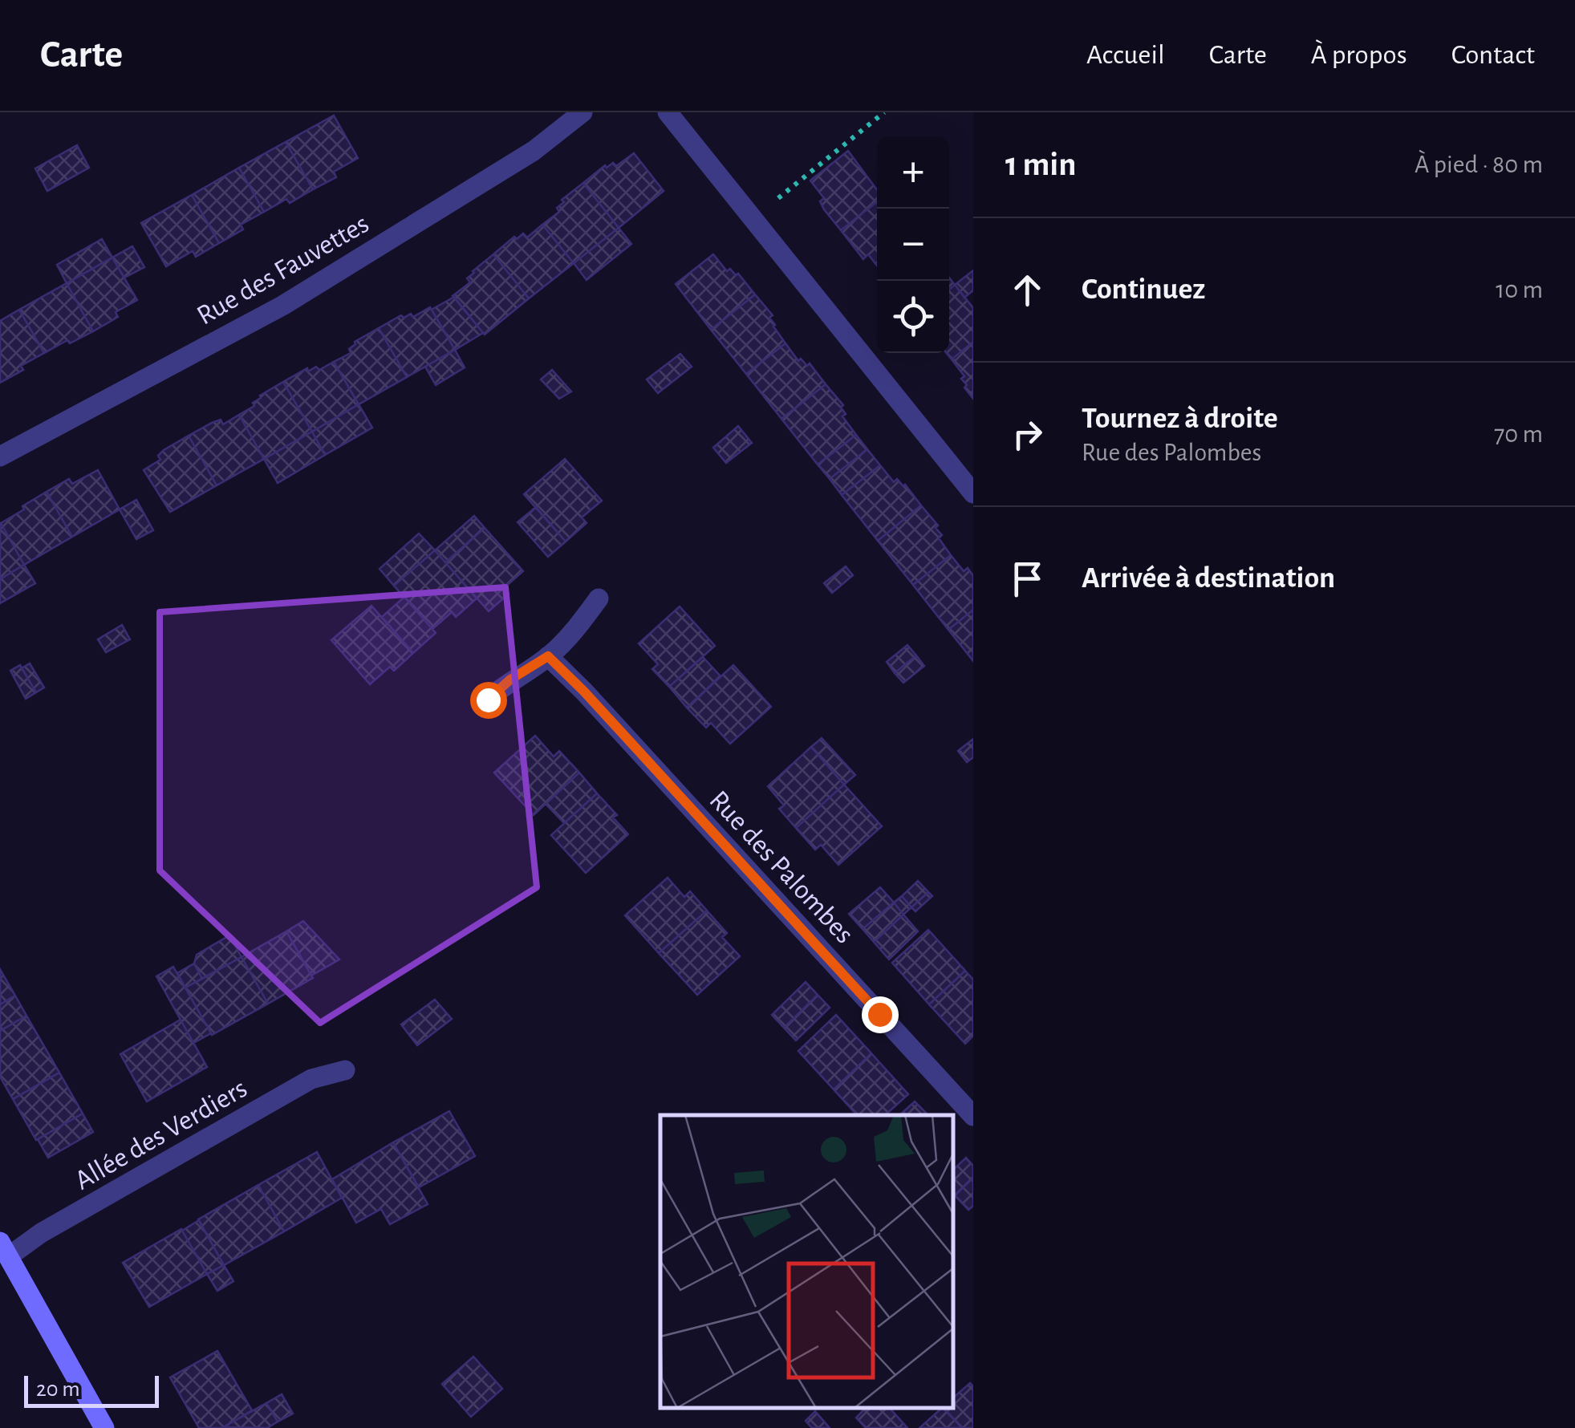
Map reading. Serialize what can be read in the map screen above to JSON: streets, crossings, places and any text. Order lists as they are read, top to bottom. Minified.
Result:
{"streets":{"street":["Rue des Fauvettes","Rue des Palombes","Allée des Verdiers"]},"scale_bar":"20 m","page":{"header":"Carte","nav":["Accueil","Carte","À propos","Contact"],"heading":["1 min","À pied · 80 m"],"map_buttons":["+","−"],"list":[["Continuez","10 m"],["Tournez à droite","Rue des Palombes","70 m"],"Arrivée à destination"],"scale":"20 m"}}
